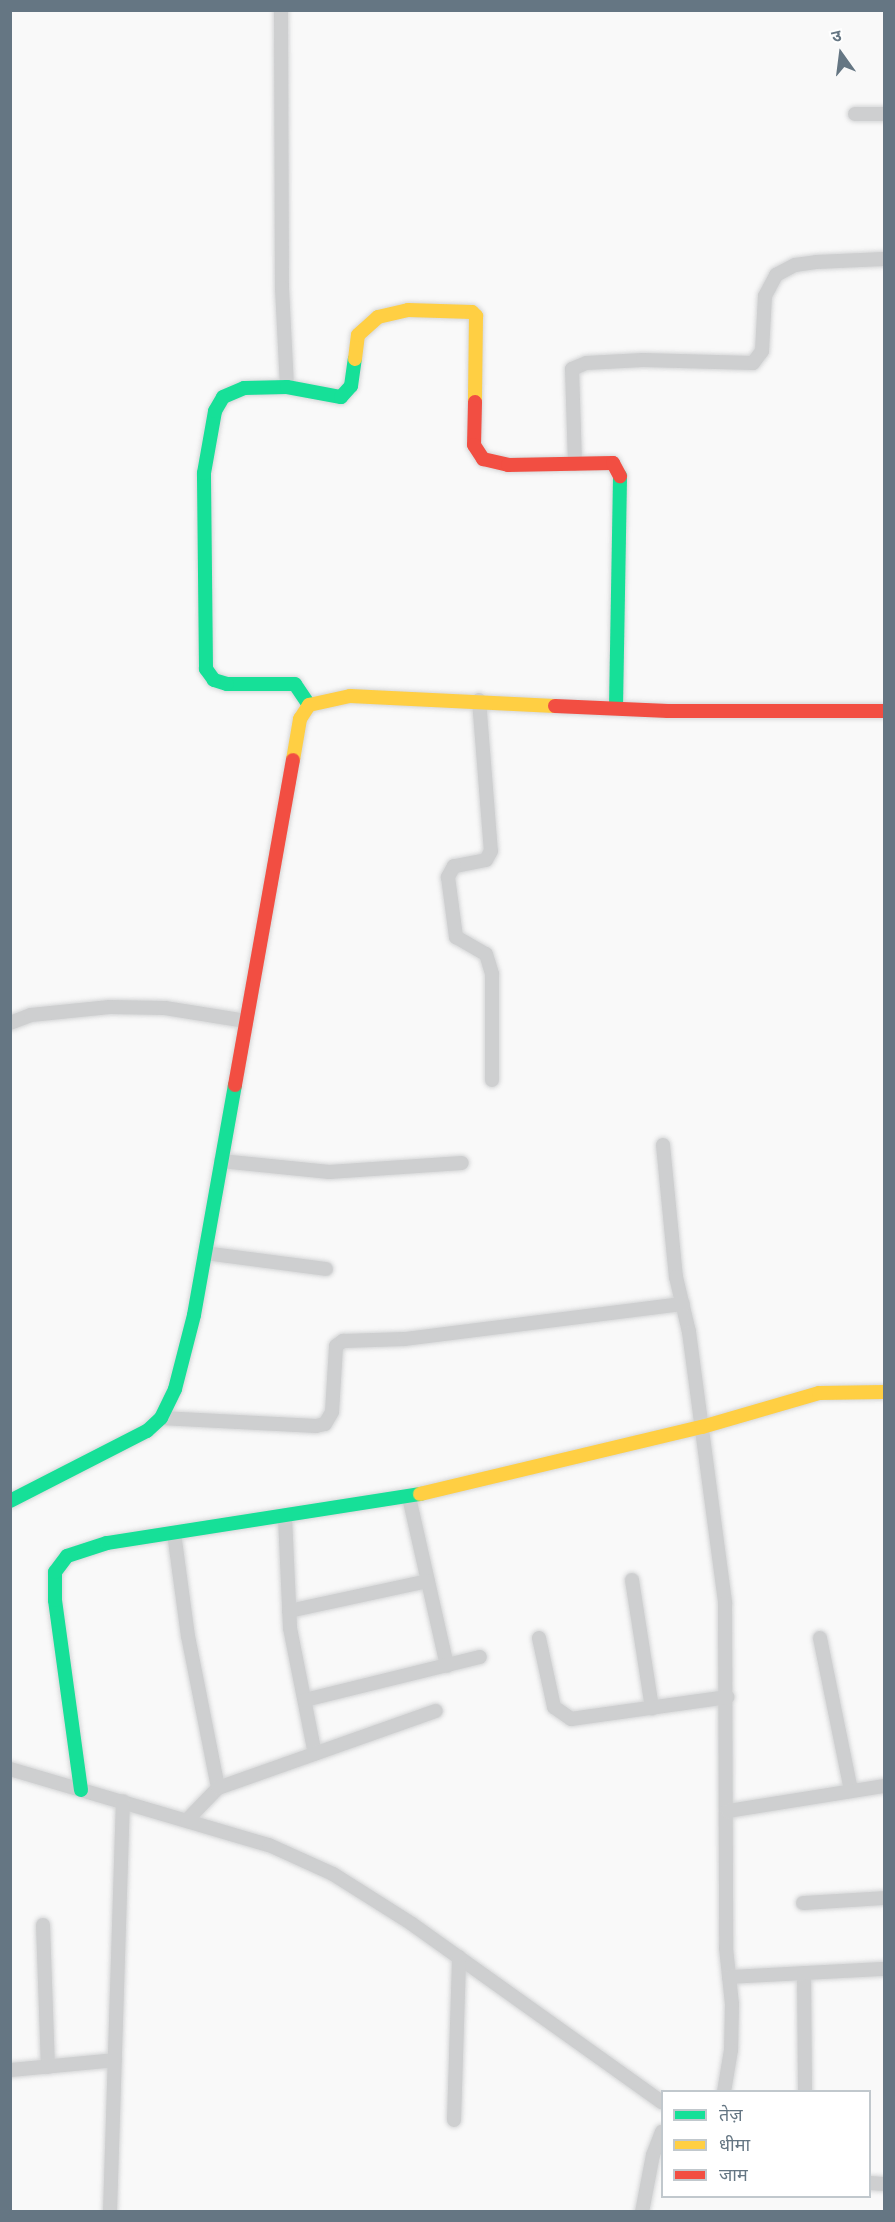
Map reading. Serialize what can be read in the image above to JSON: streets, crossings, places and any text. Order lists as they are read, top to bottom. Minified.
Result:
{"legend":["तेज़","धीमा","जाम"],"north":"top"}
